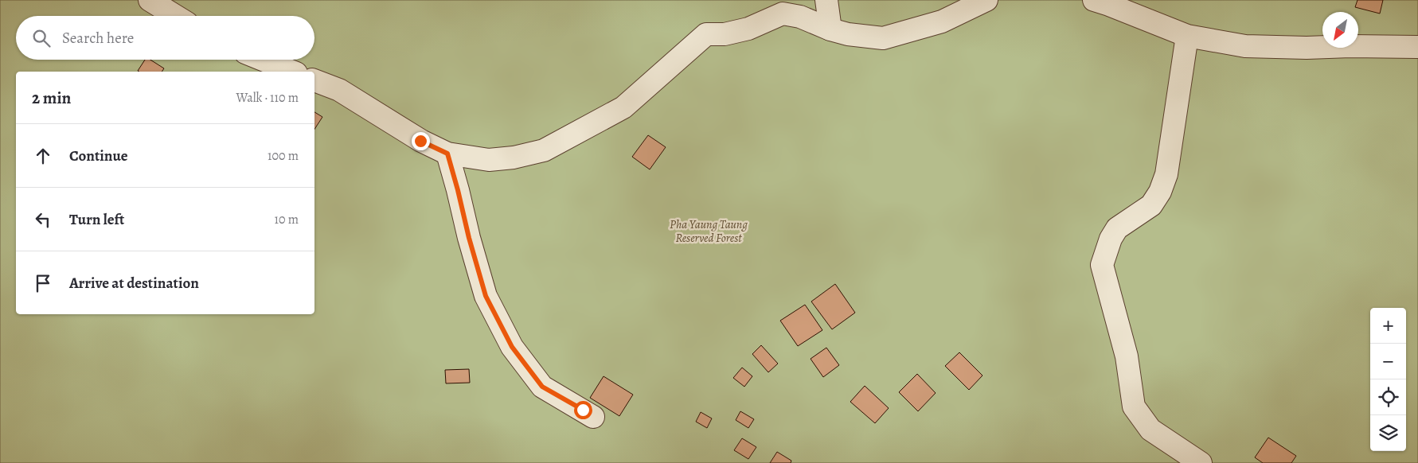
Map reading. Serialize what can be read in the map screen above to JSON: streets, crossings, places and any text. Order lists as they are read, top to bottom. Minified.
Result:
{"parks":["Pha Yaung Taung Reserved Forest"],"north":"bottom left","page":{"search":"Search here","heading":["2 min","Walk · 110 m"],"list":[["Continue","100 m"],["Turn left","10 m"],"Arrive at destination"],"map_buttons":["+","−"]}}
